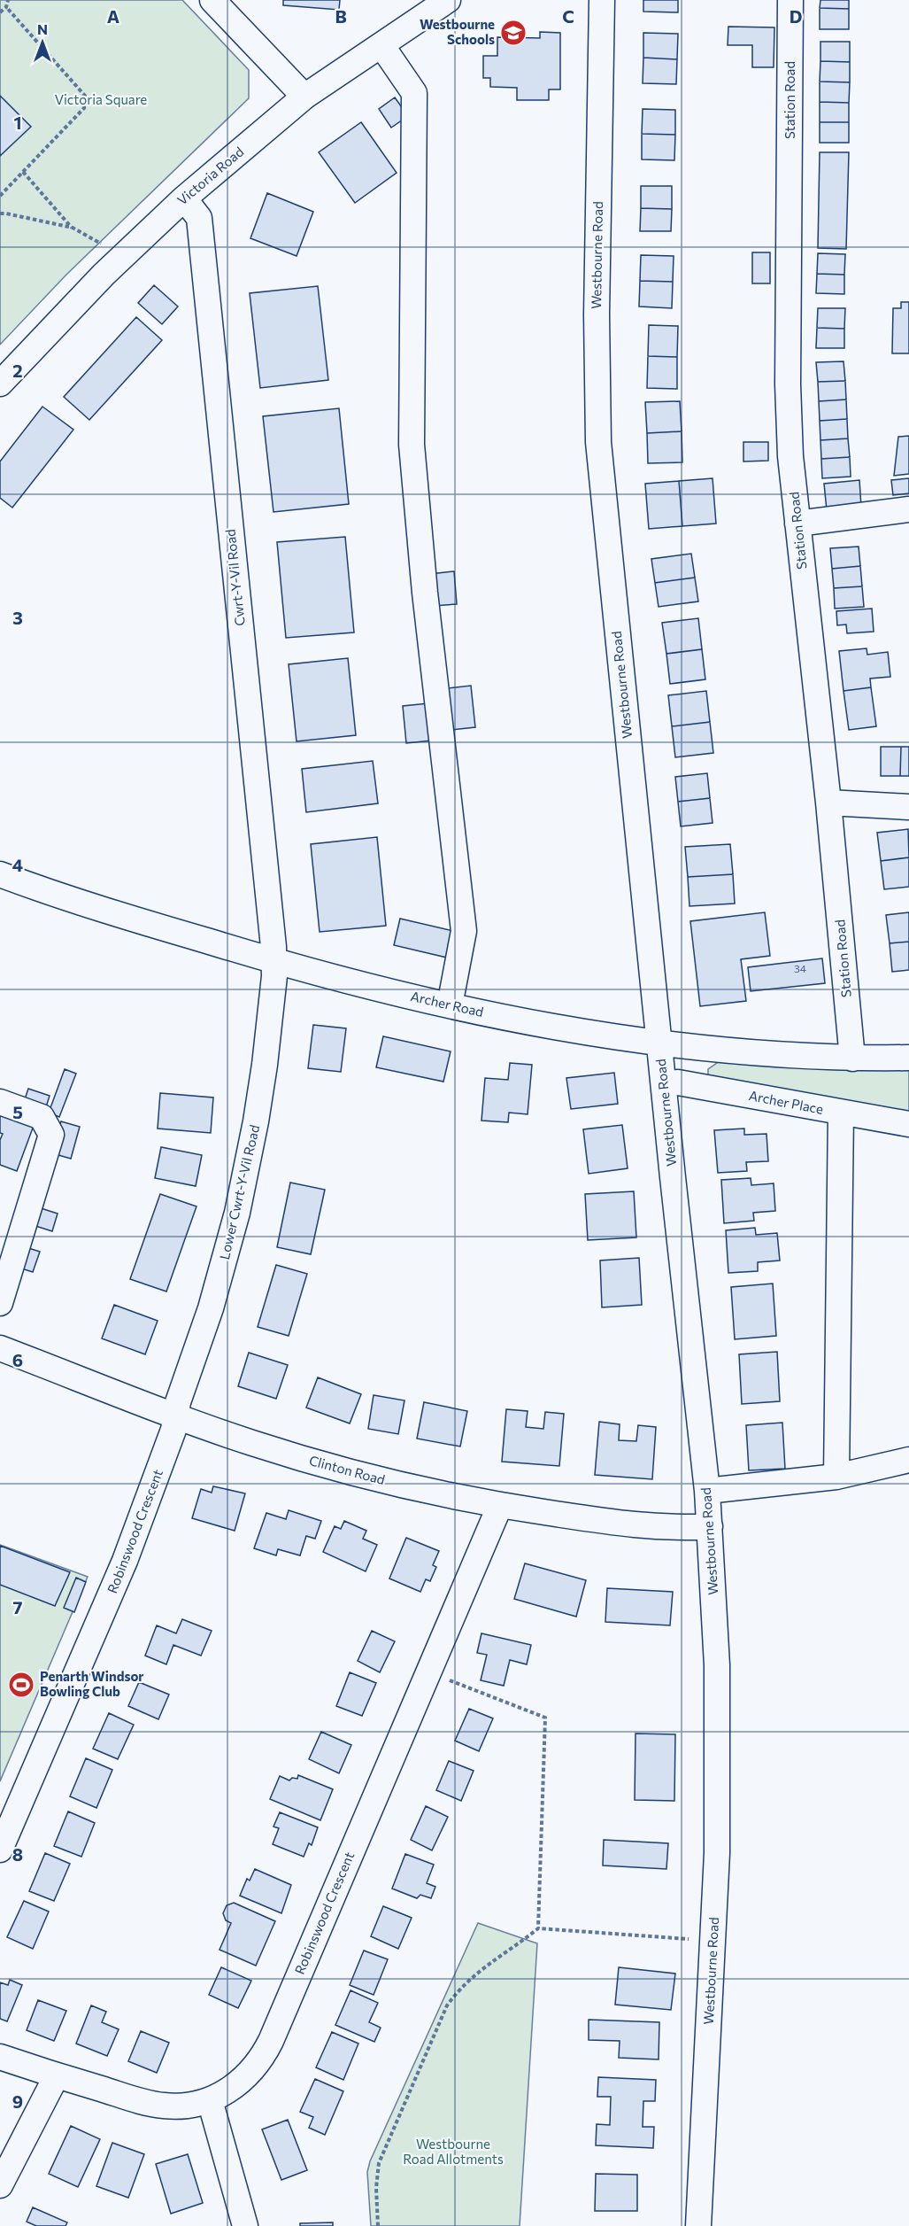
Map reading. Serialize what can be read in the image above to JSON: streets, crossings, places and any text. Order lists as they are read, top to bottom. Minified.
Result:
{"streets":{"street":["Station Road","Victoria Road","Westbourne Road","Cwrt-Y-Vil Road","Archer Road","Archer Place","Lower Cwrt-Y-Vil Road","Clinton Road","Robinswood Crescent"]},"crossings":[["Station Road","Archer Road"],["Victoria Road","Cwrt-Y-Vil Road"],["Westbourne Road","Archer Road"],["Westbourne Road","Archer Place"],["Westbourne Road","Clinton Road"],["Cwrt-Y-Vil Road","Archer Road"],["Cwrt-Y-Vil Road","Lower Cwrt-Y-Vil Road"],["Archer Road","Lower Cwrt-Y-Vil Road"],["Lower Cwrt-Y-Vil Road","Clinton Road"],["Lower Cwrt-Y-Vil Road","Robinswood Crescent"],["Clinton Road","Robinswood Crescent"]],"parks":["Victoria Square","Westbourne Road Allotments"],"places":{"school or university":["Westbourne Schools"],"sports":["Penarth Windsor Bowling Club"]},"house_numbers":["34"],"north":"top","grid":{"columns":["A","B","C","D"],"rows":["1","2","3","4","5","6","7","8","9"]}}
